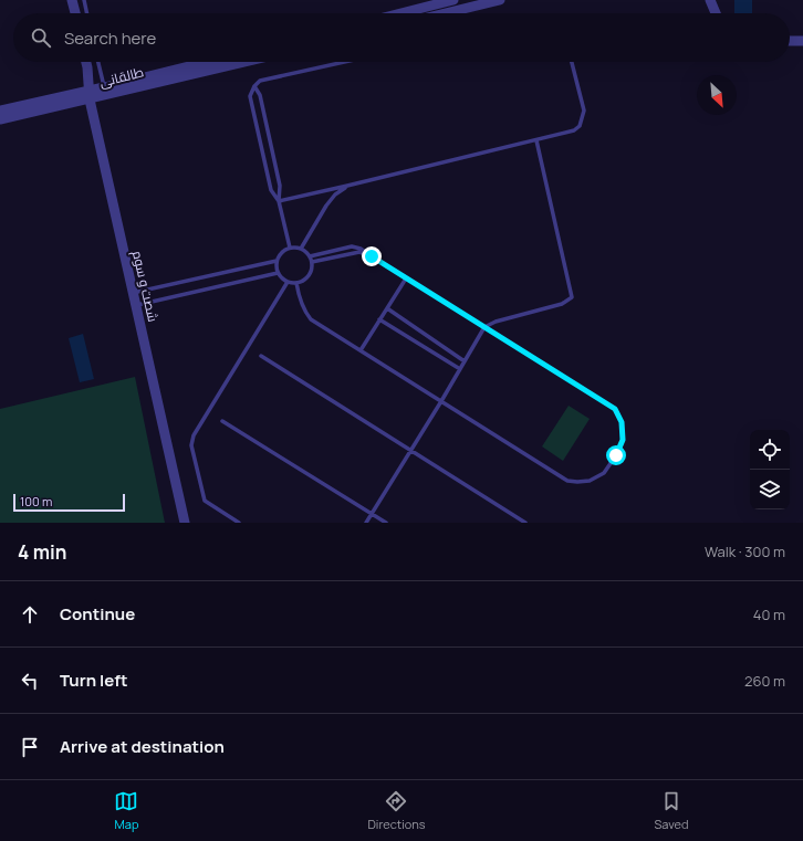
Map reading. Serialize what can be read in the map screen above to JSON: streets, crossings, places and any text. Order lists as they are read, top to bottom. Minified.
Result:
{"streets":{"street":["طالقانی","شصت و سوم"]},"crossings":[["طالقانی","شصت و سوم"]],"scale_bar":"100 m","north":"bottom right","page":{"search":"Search here","scale":"100 m","heading":["4 min","Walk · 300 m"],"list":[["Continue","40 m"],["Turn left","260 m"],"Arrive at destination"],"nav":["Map","Directions","Saved"]}}
